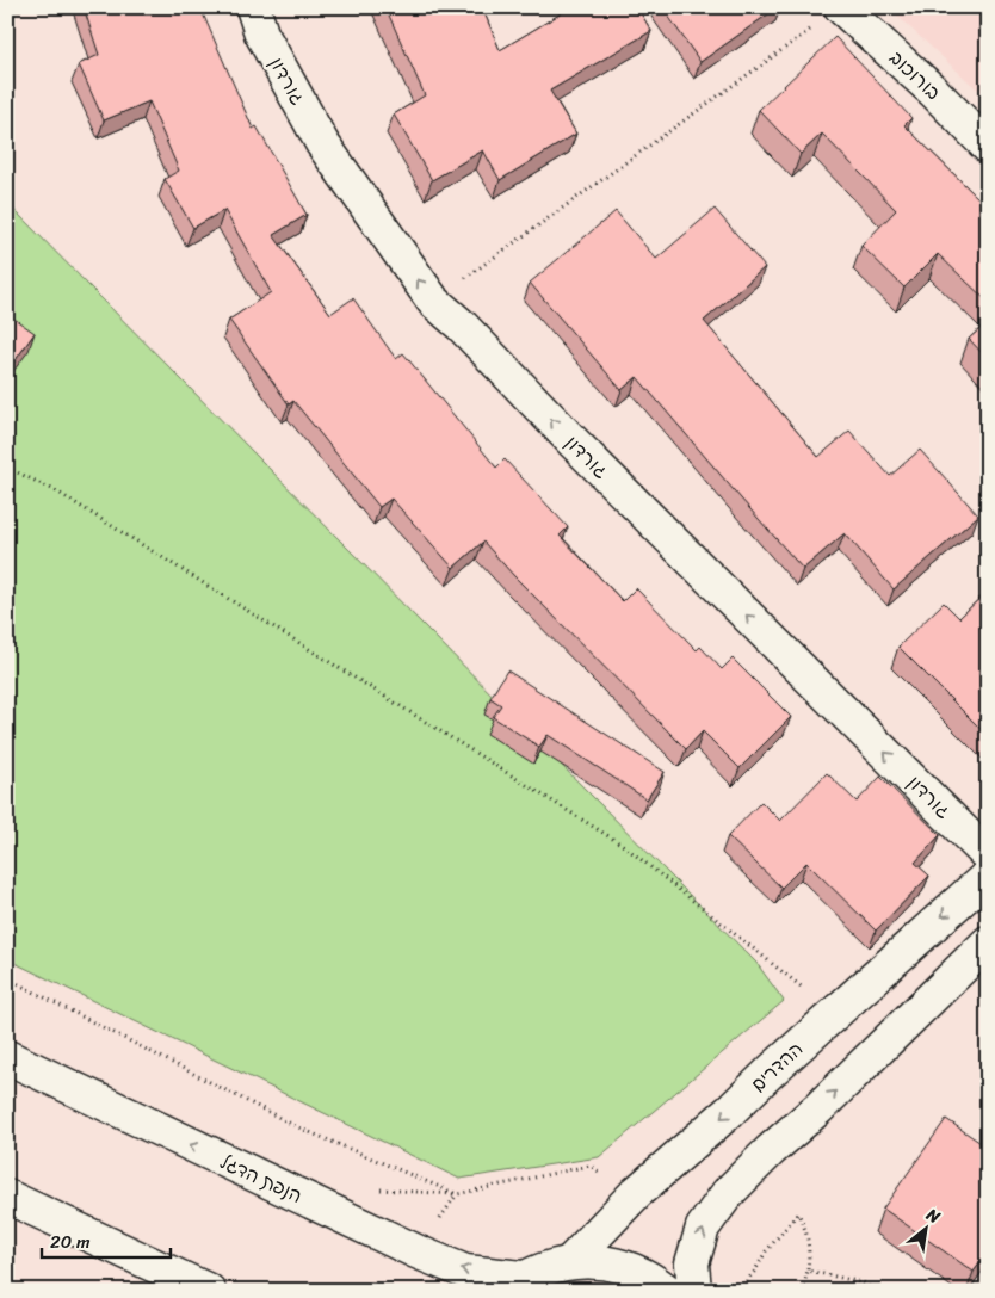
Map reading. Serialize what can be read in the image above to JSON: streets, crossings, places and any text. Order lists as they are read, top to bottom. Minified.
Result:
{"streets":{"street":["בורוכוב","גורדון","ההדרים","הנפת הדגל"]},"one_way":["גורדון"],"scale_bar":"20 m","north":"top right"}
